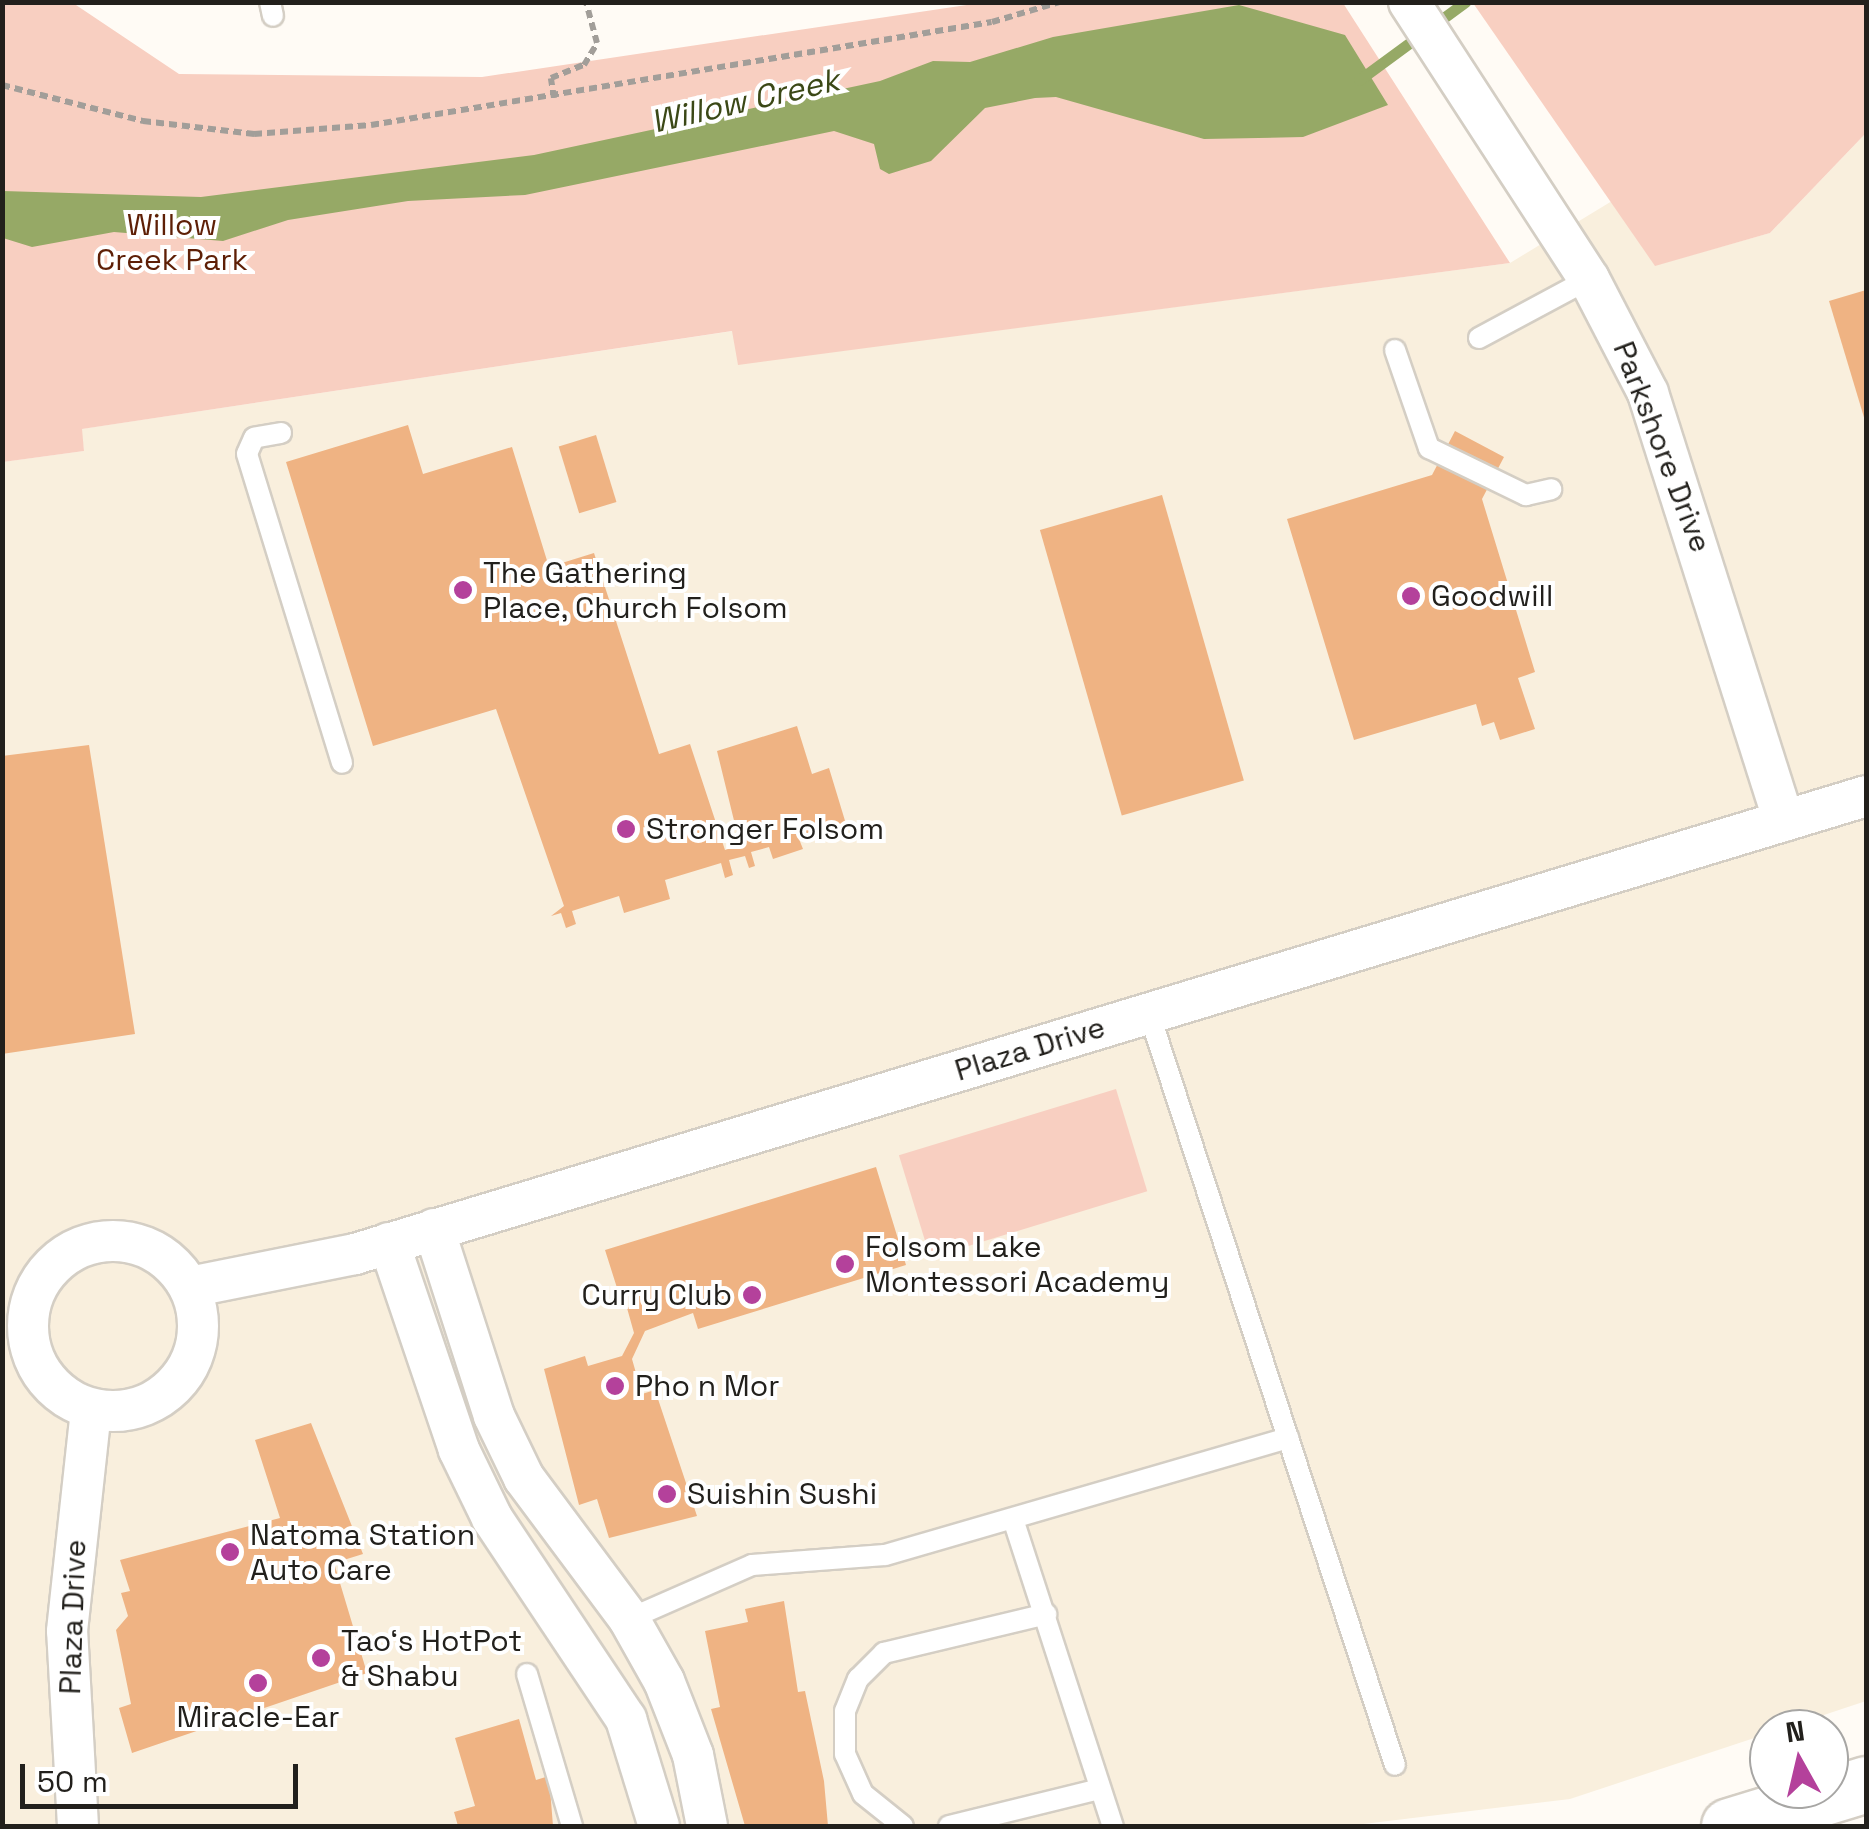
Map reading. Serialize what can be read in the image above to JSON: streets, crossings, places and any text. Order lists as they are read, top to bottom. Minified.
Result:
{"streets":{"street":["Parkshore Drive","Plaza Drive"]},"crossings":[["Parkshore Drive","Plaza Drive"]],"water":["Willow Creek"],"parks":["Willow Creek Park"],"places":["The Gathering Place, Church Folsom","Goodwill","Stronger Folsom","Folsom Lake Montessori Academy","Curry Club","Pho n Mor","Suishin Sushi","Natoma Station Auto Care","Tao‘s HotPot & Shabu","Miracle-Ear"],"scale_bar":"50 m","north":"top"}
